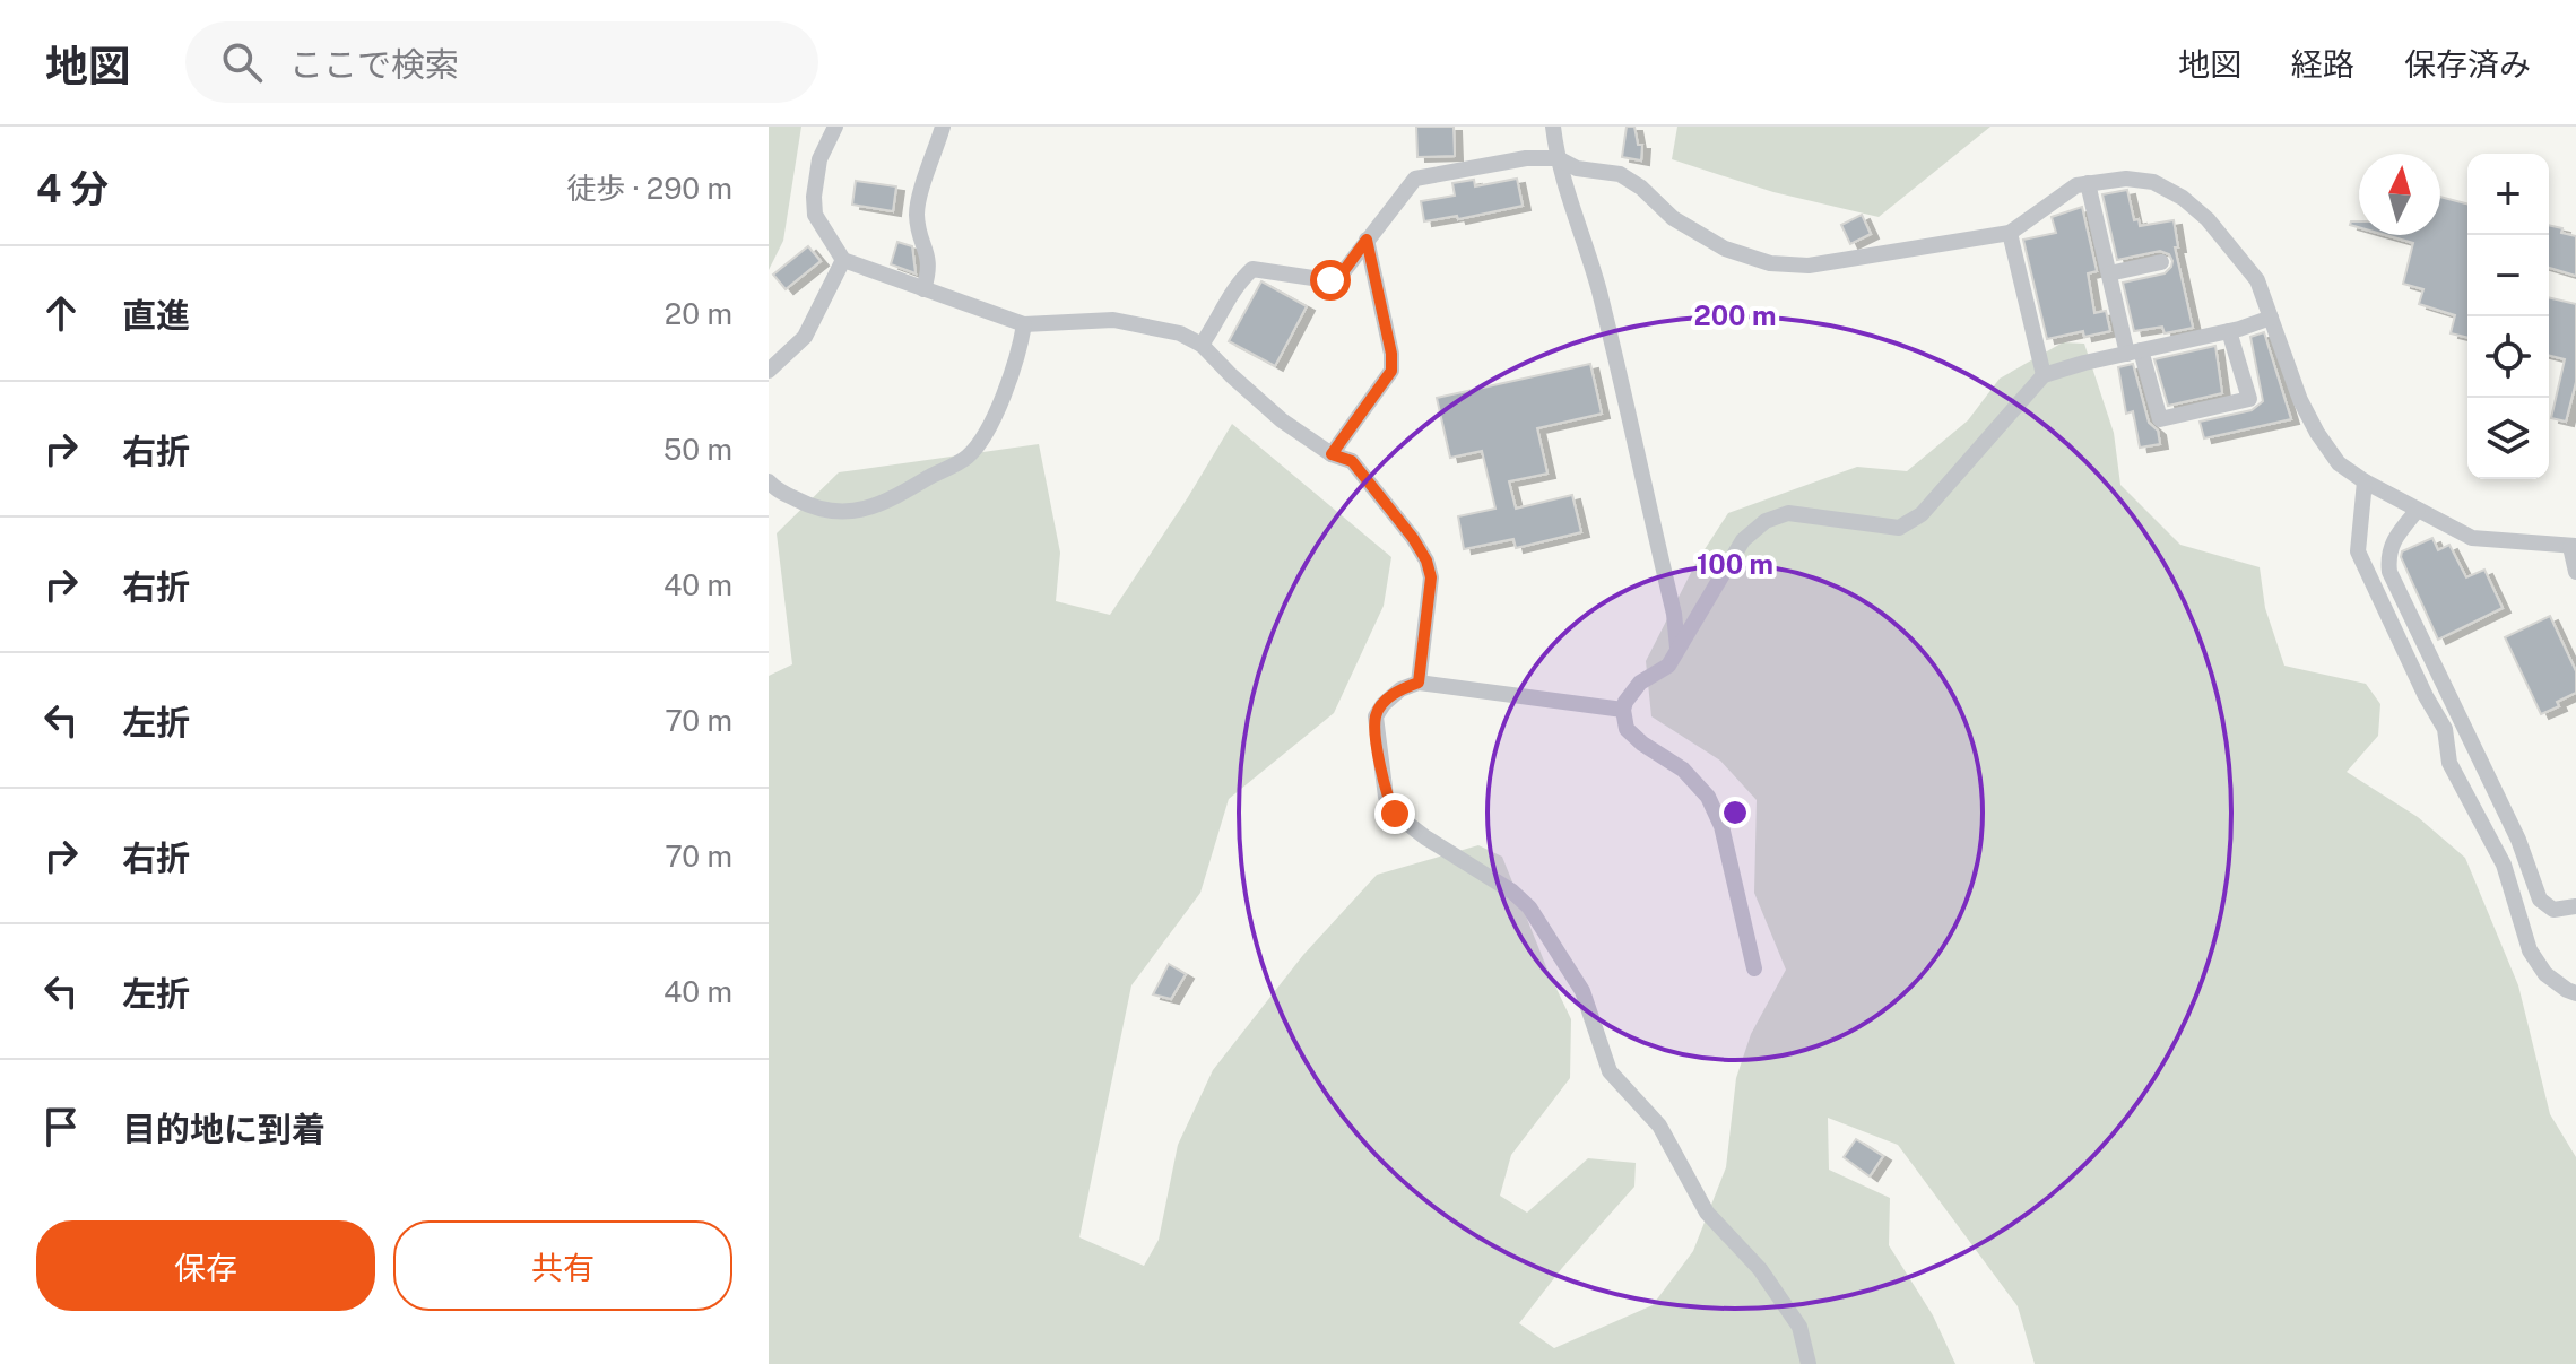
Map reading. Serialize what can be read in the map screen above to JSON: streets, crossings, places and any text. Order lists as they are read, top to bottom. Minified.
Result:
{"north":"top","page":{"header":"地図","search":"ここで検索","nav":["地図","経路","保存済み"],"heading":["4 分","徒歩 · 290 m"],"map_buttons":["+","−"],"list":[["直進","20 m"],["右折","50 m"],["右折","40 m"],["左折","70 m"],["右折","70 m"],["左折","40 m"],"目的地に到着"],"buttons":["保存","共有"]},"rings":["200 m","100 m"]}
